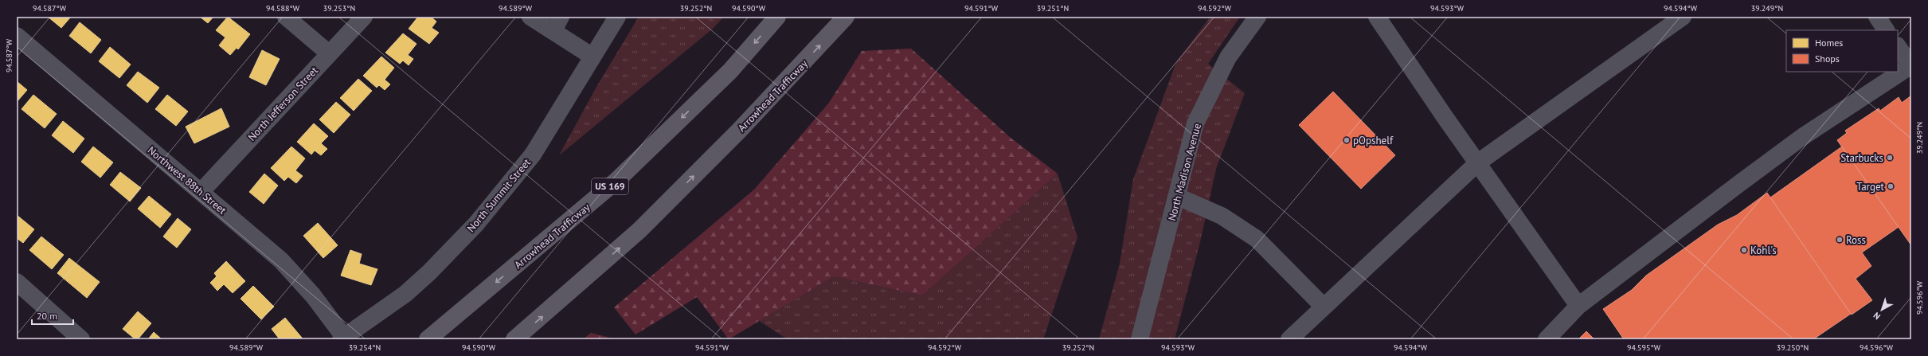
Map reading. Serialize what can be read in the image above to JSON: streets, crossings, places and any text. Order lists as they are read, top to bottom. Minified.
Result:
{"streets":{"highway":["Arrowhead Trafficway","US 169"],"street":["North Jefferson Street","North Madison Avenue","Northwest 88th Street","North Summit Street"]},"crossings":[["North Jefferson Street","Northwest 88th Street"],["Northwest 88th Street","North Summit Street"]],"places":["pOpshelf","Starbucks","Target","Ross","Kohl's"],"legend":["Homes","Shops"],"scale_bar":"20 m","north":"bottom left","coordinates":["94.587°W","94.588°W","39.253°N","94.589°W","39.252°N","94.590°W","94.591°W","39.251°N","94.592°W","94.593°W","94.594°W","39.249°N","94.596°W","39.254°N","94.595°W","39.250°N"]}
